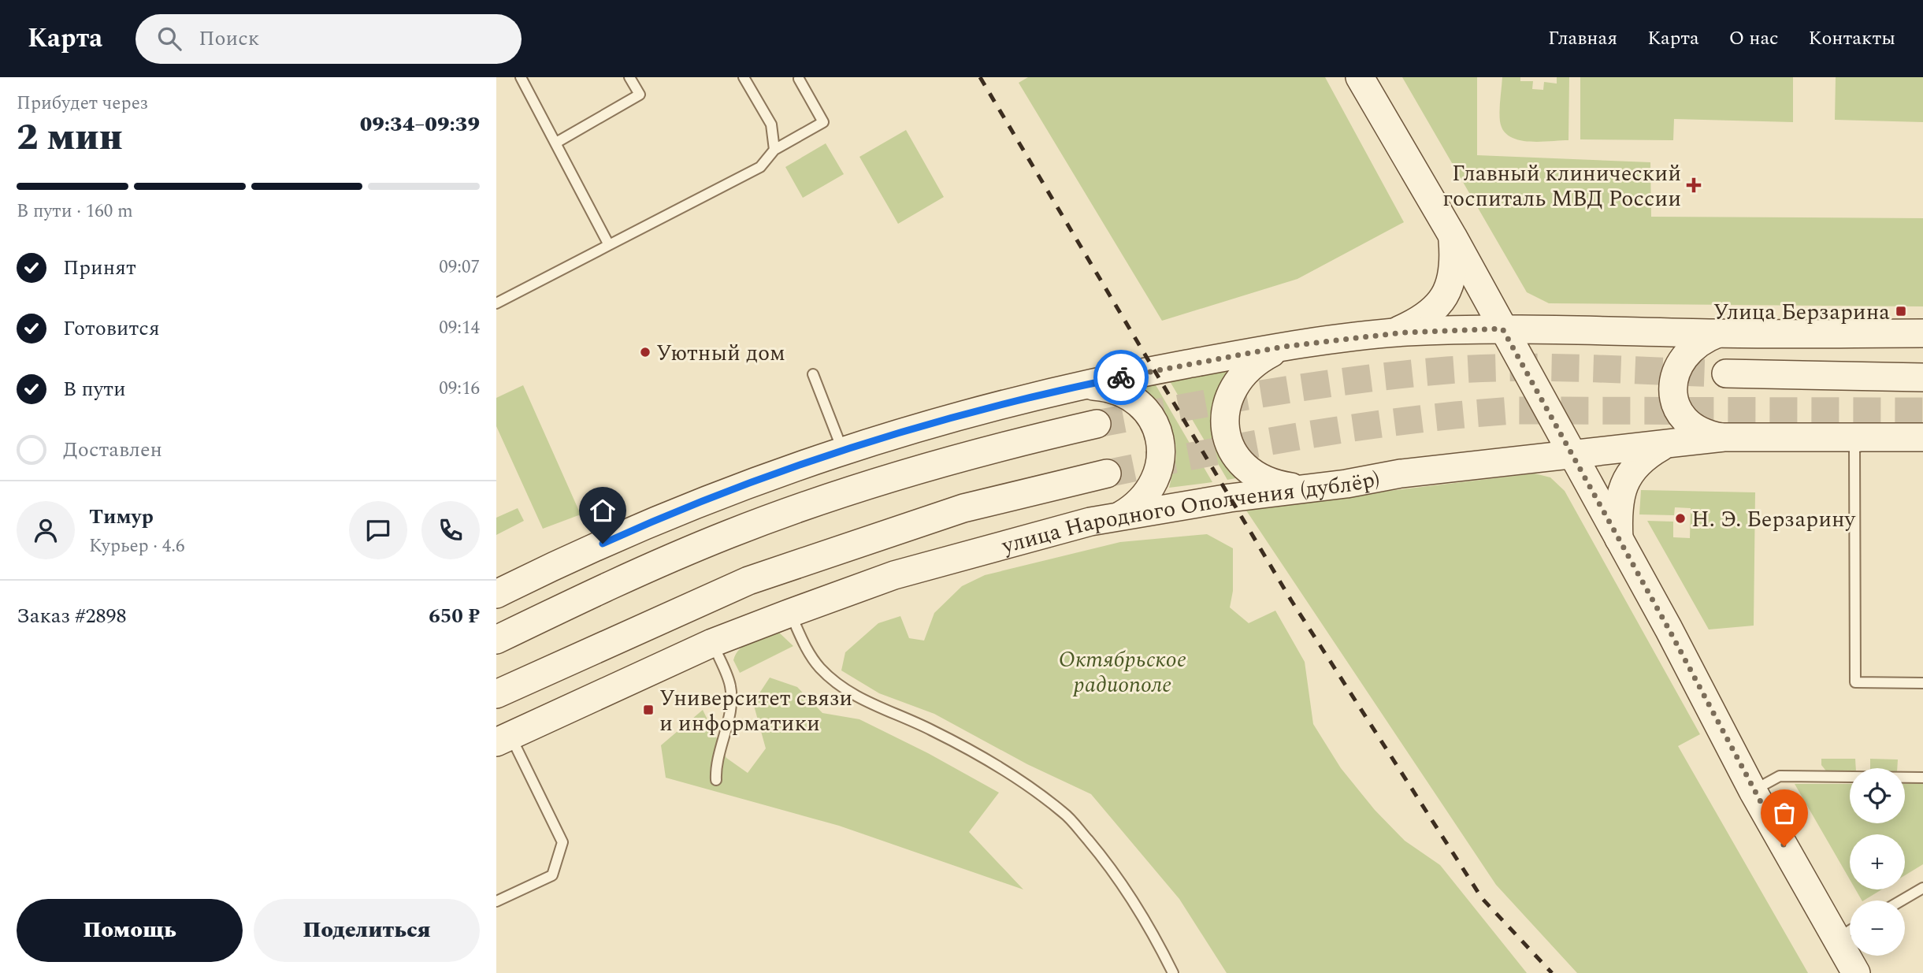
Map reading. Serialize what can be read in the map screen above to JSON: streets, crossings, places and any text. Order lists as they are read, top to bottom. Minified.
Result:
{"streets":{"street":["улица Народного Ополчения (дублёр)"]},"parks":["Октябрьское радиополе"],"places":{"health":["Главный клинический госпиталь МВД России"],"transit":["Улица Берзарина","Университет связи и информатики"],"other":["Уютный дом","Н. Э. Берзарину"]},"page":{"header":"Карта","search":"Поиск","nav":["Главная","Карта","О нас","Контакты"],"heading":["2 мин","Прибудет через","09:34–09:39"],"panel":["Тимур","Курьер · 4.6","Заказ #2898","650 ₽"],"bar":"В пути · 160 m","list":[["Принят","09:07"],["Готовится","09:14"],["В пути","09:16"],"Доставлен"],"map_buttons":["+","−"],"buttons":["Помощь","Поделиться"]}}
